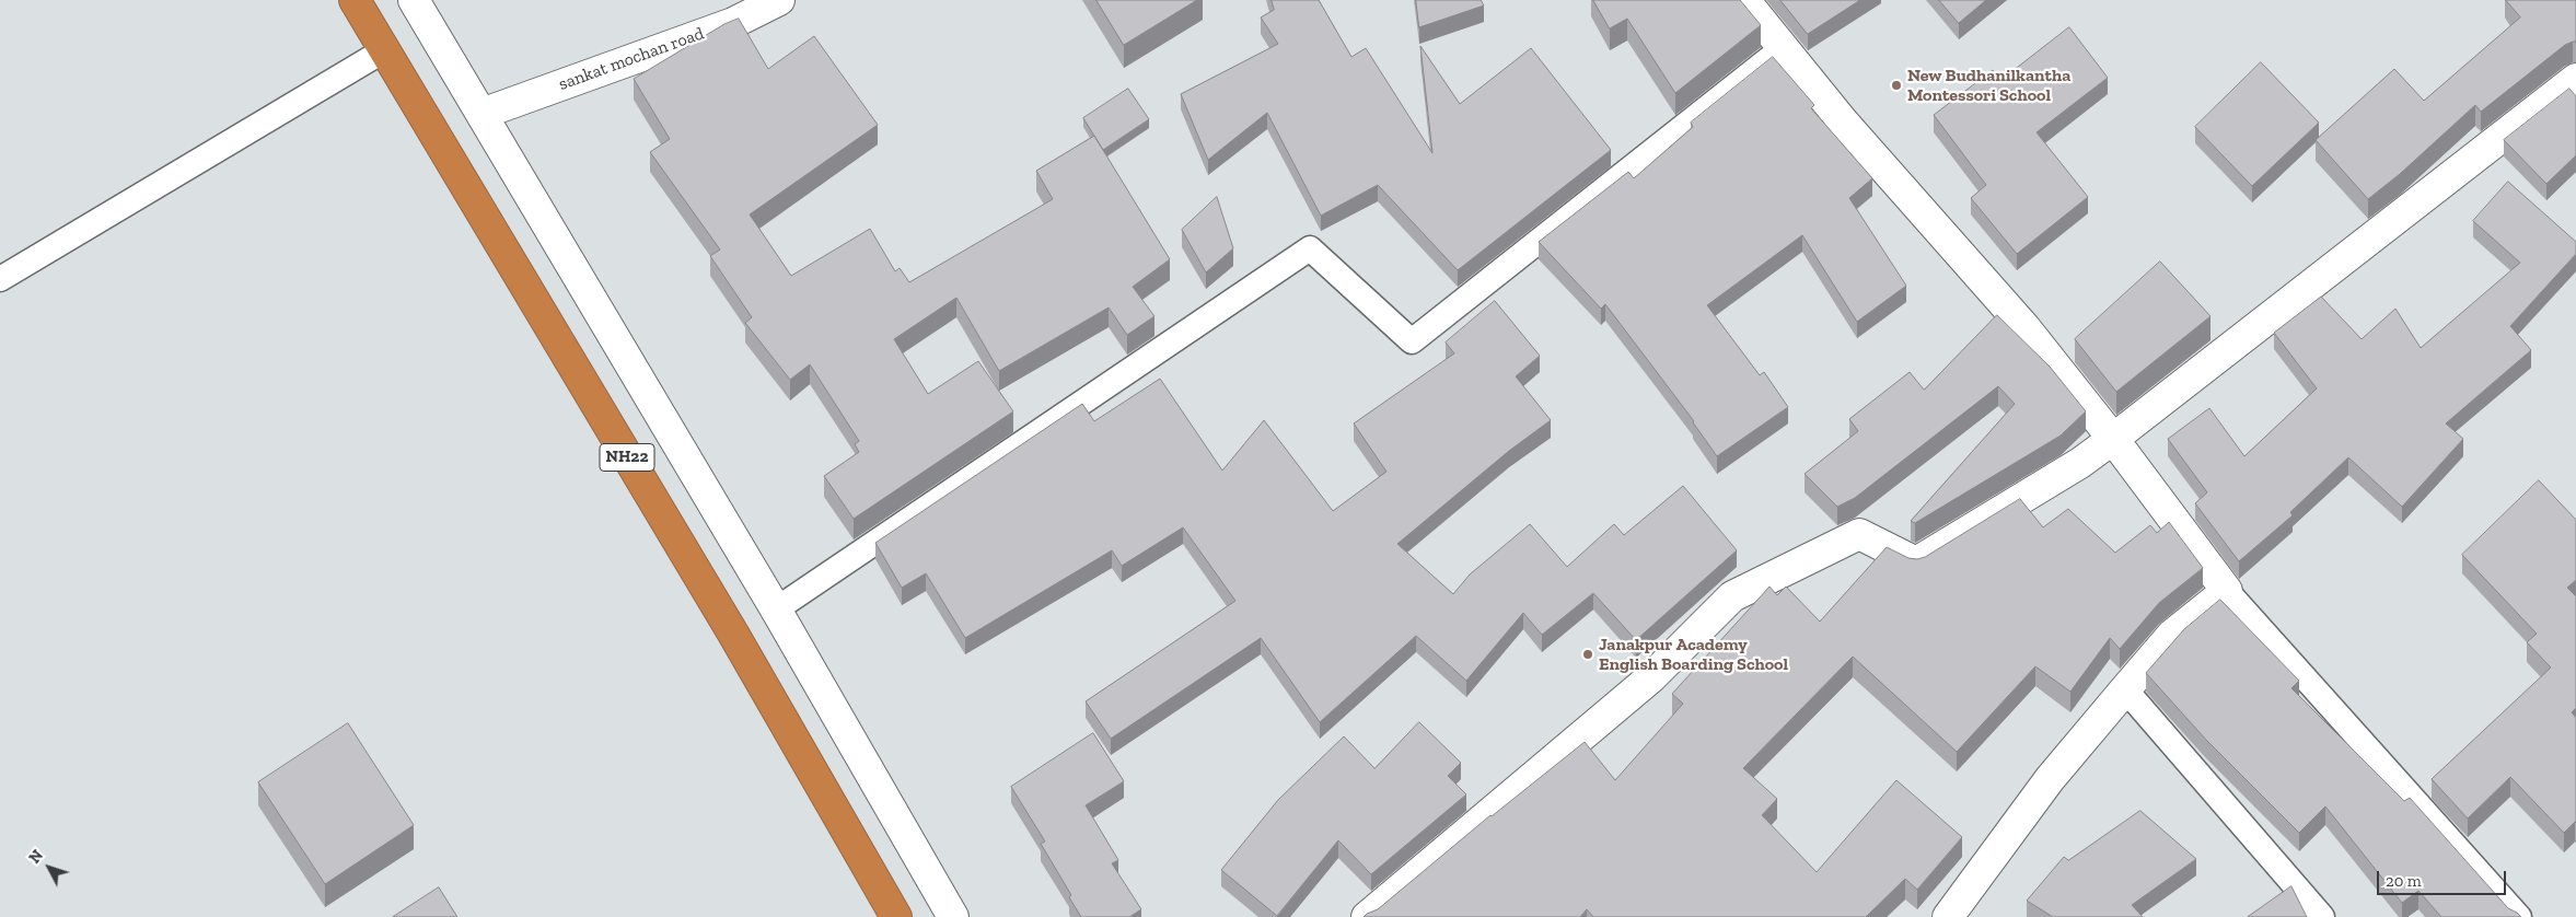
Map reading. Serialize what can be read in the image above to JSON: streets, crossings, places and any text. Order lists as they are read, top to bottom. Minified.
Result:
{"streets":{"highway":["NH22"],"street":["sankat mochan road"]},"crossings":[["sankat mochan road","NH22"]],"places":["New Budhanilkantha Montessori School","Janakpur Academy English Boarding School"],"scale_bar":"20 m","north":"top left"}
